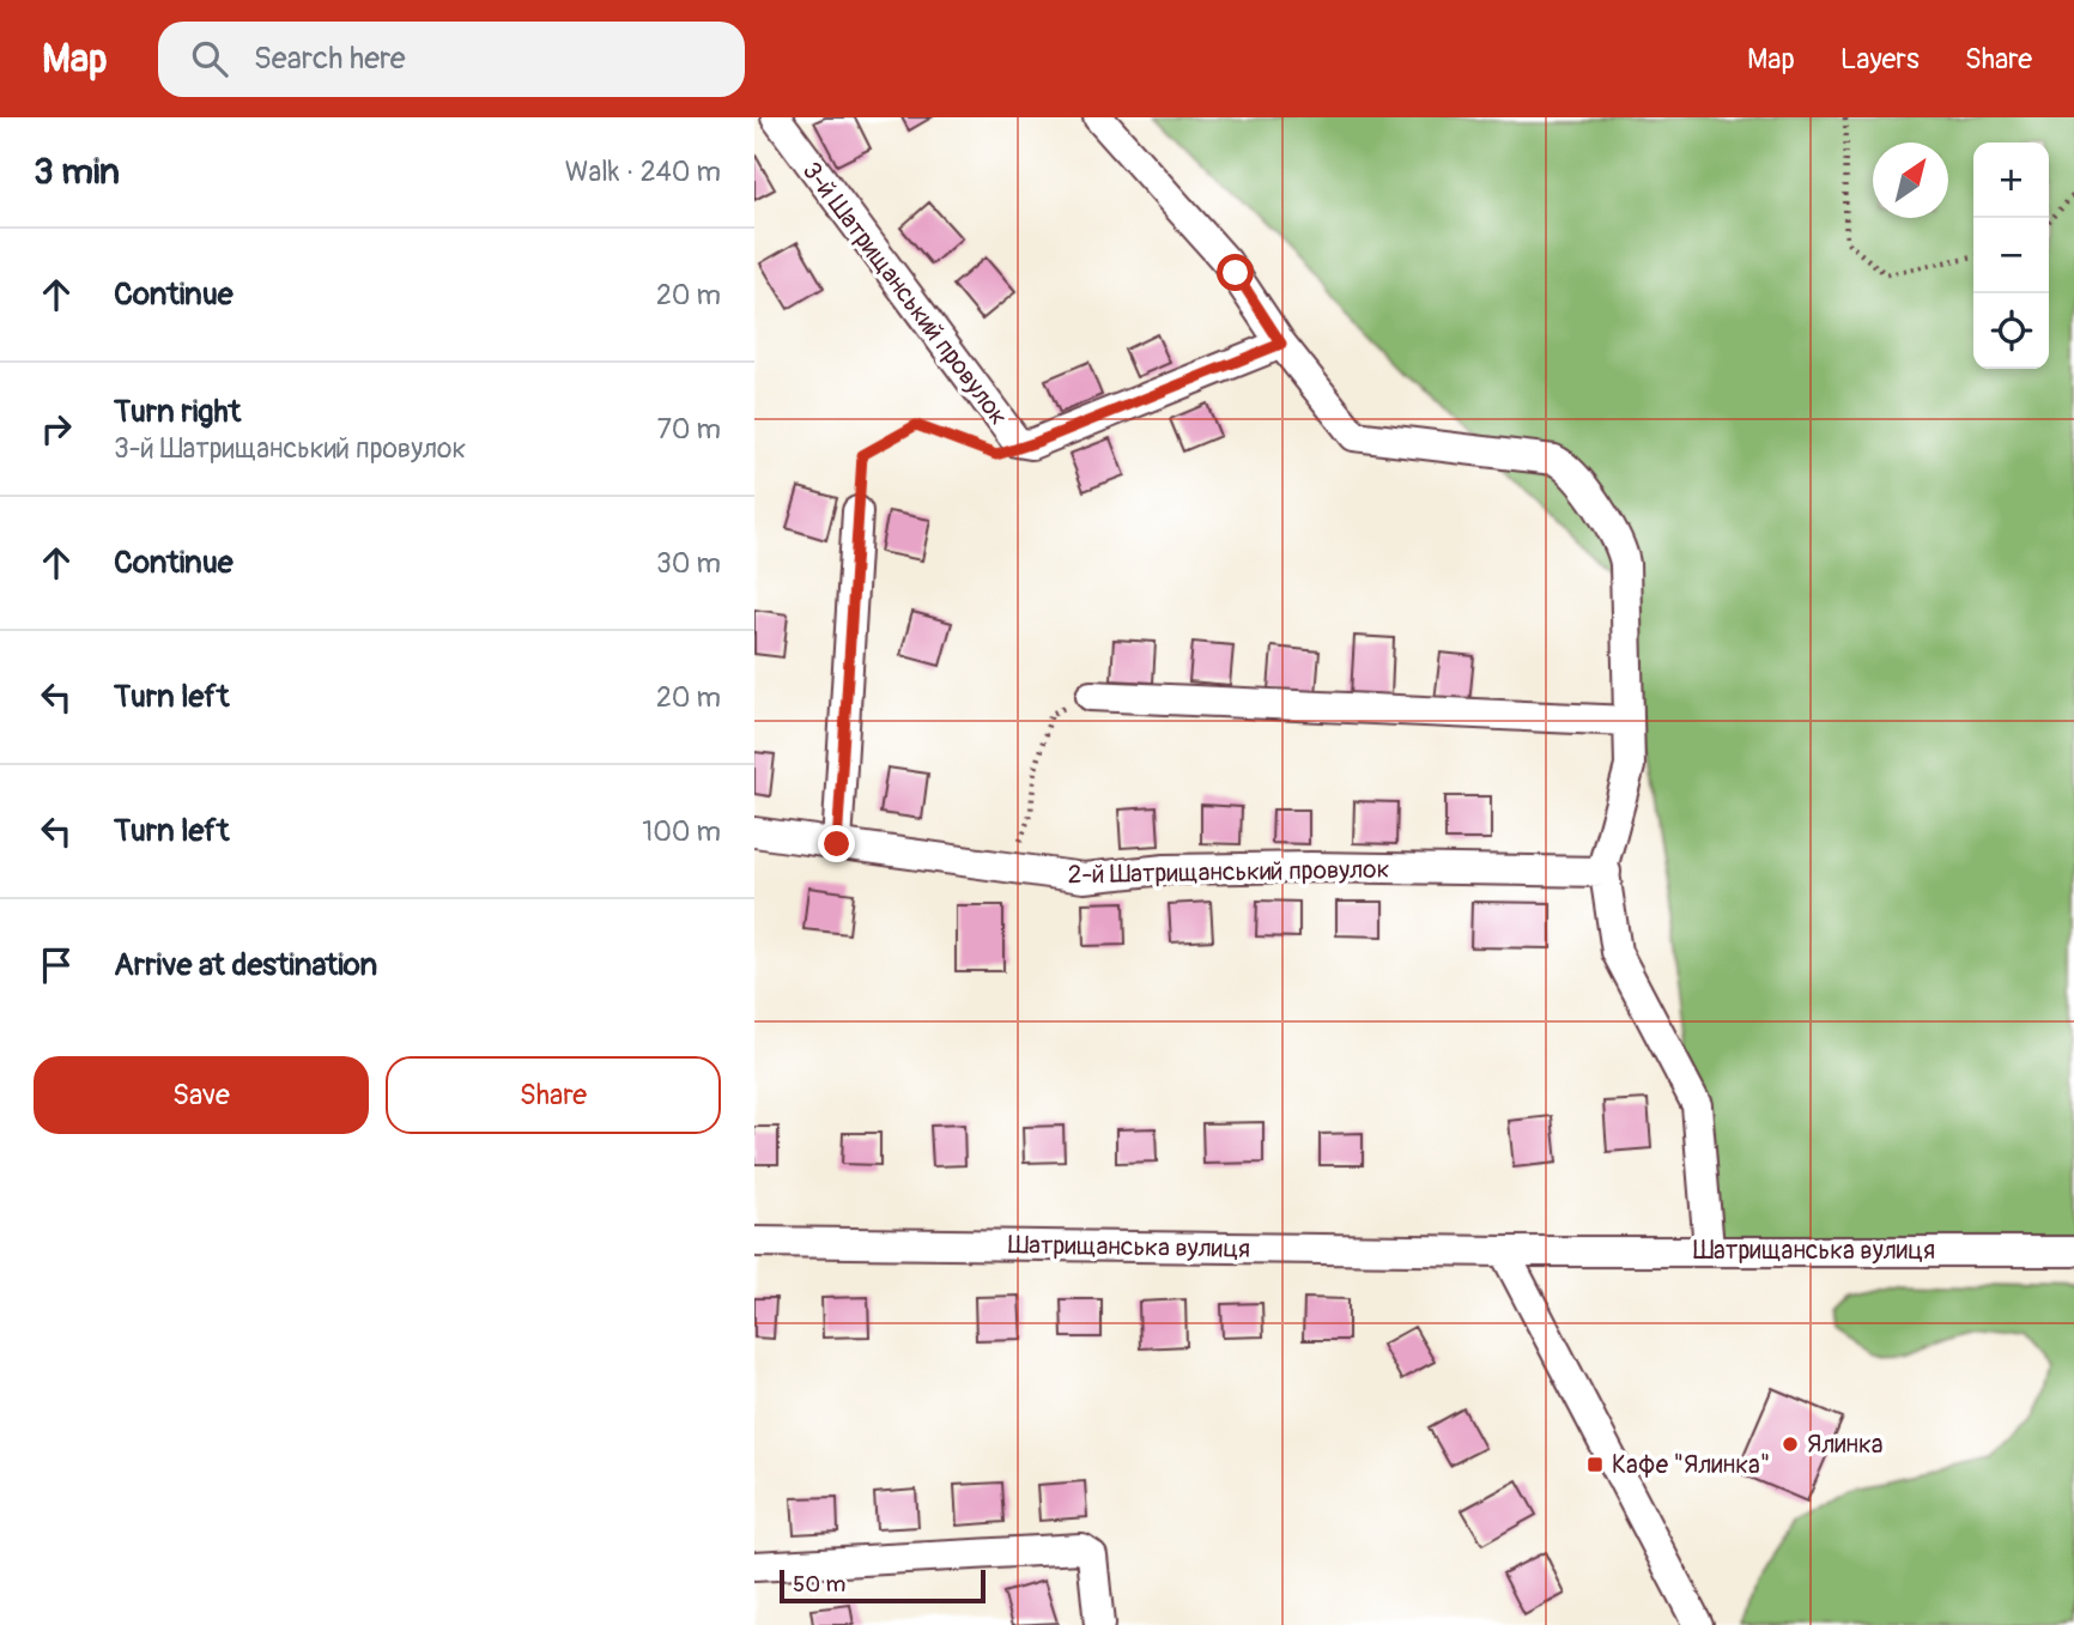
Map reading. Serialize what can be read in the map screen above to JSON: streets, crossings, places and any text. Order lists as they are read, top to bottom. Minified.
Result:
{"streets":{"street":["3-й Шатрищанський провулок","2-й Шатрищанський провулок","Шатрищанська вулиця"]},"places":{"other":["Ялинка"],"transit":["Кафе \"Ялинка\""]},"scale_bar":"50 m","north":"top right","page":{"header":"Map","search":"Search here","nav":["Map","Layers","Share"],"heading":["3 min","Walk · 240 m"],"map_buttons":["+","−"],"list":[["Continue","20 m"],["Turn right","3-й Шатрищанський провулок","70 m"],["Continue","30 m"],["Turn left","20 m"],["Turn left","100 m"],"Arrive at destination"],"buttons":["Save","Share"],"scale":"50 m"}}
